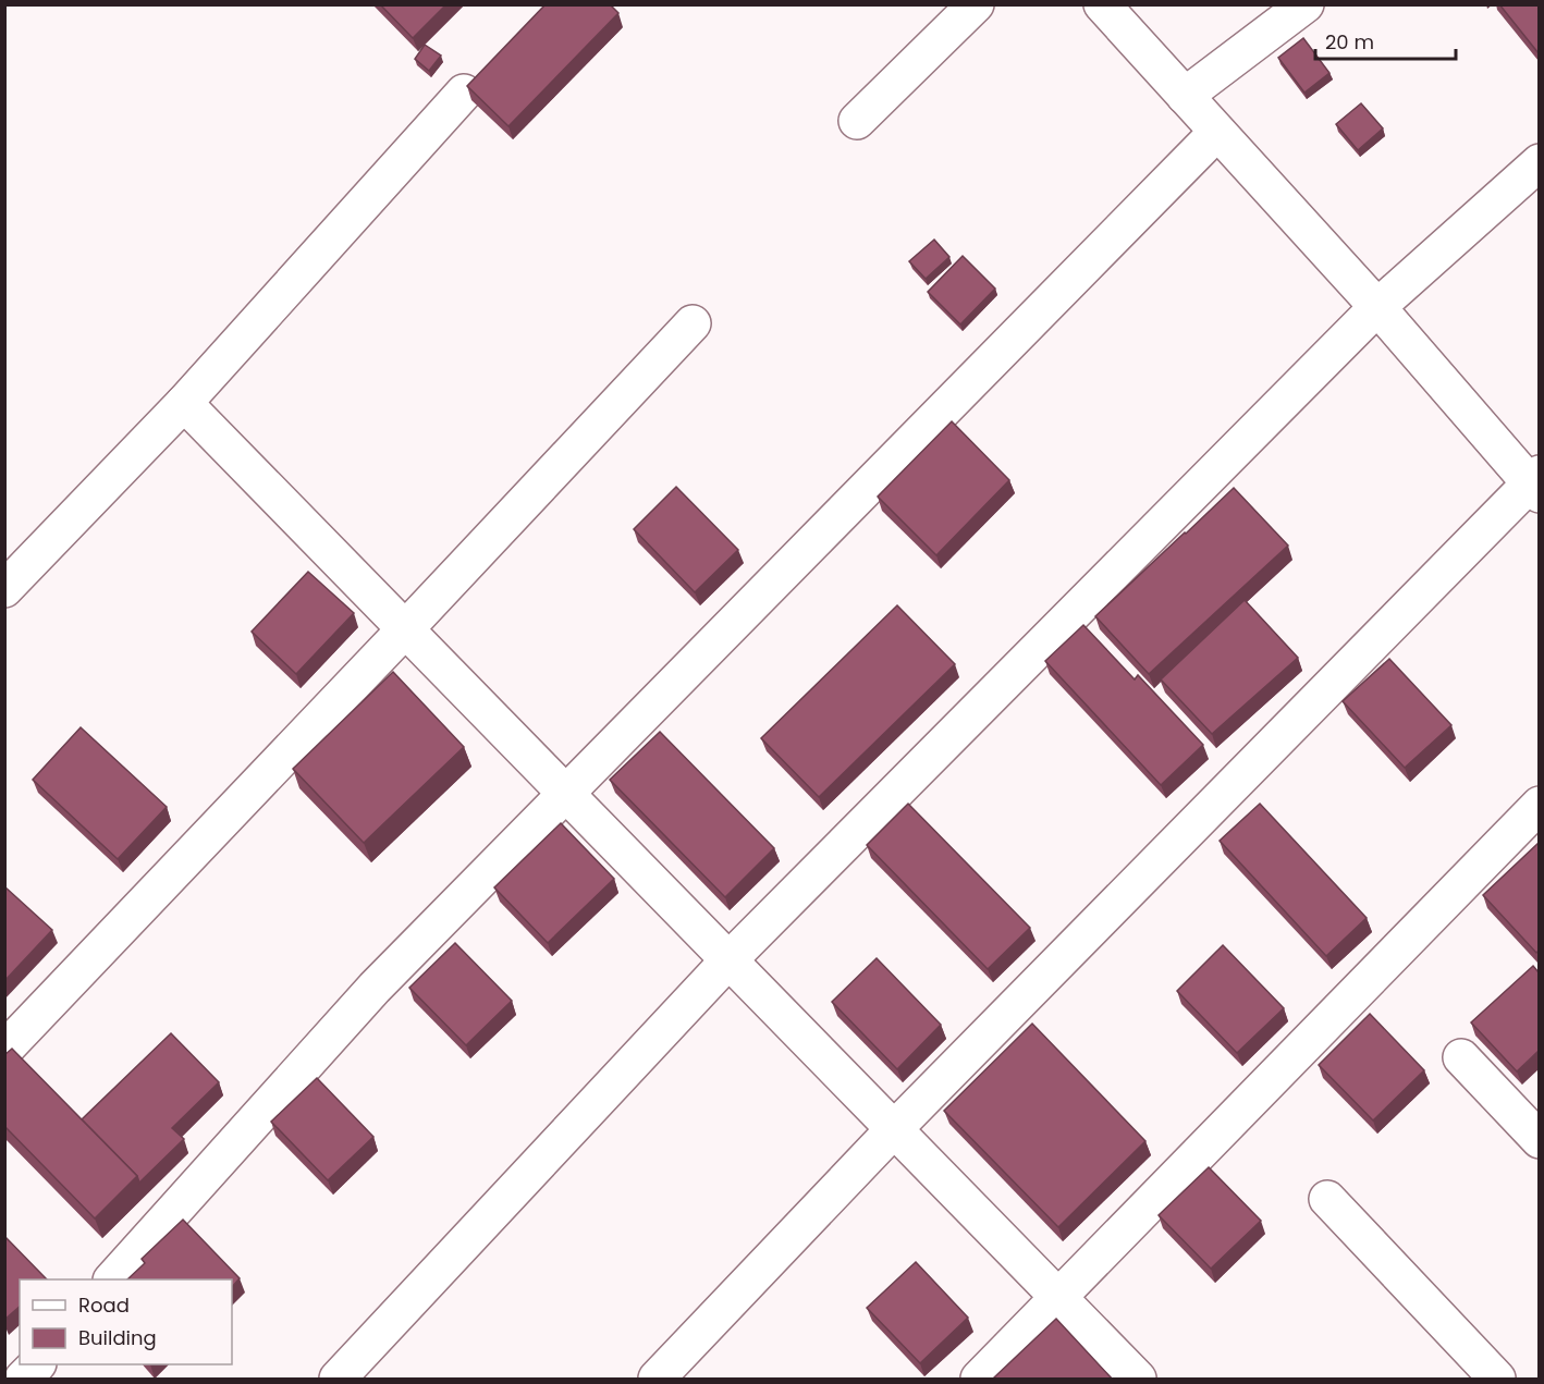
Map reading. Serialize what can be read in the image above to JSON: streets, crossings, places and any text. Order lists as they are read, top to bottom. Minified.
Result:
{"legend":["Road","Building"],"scale_bar":"20 m"}
